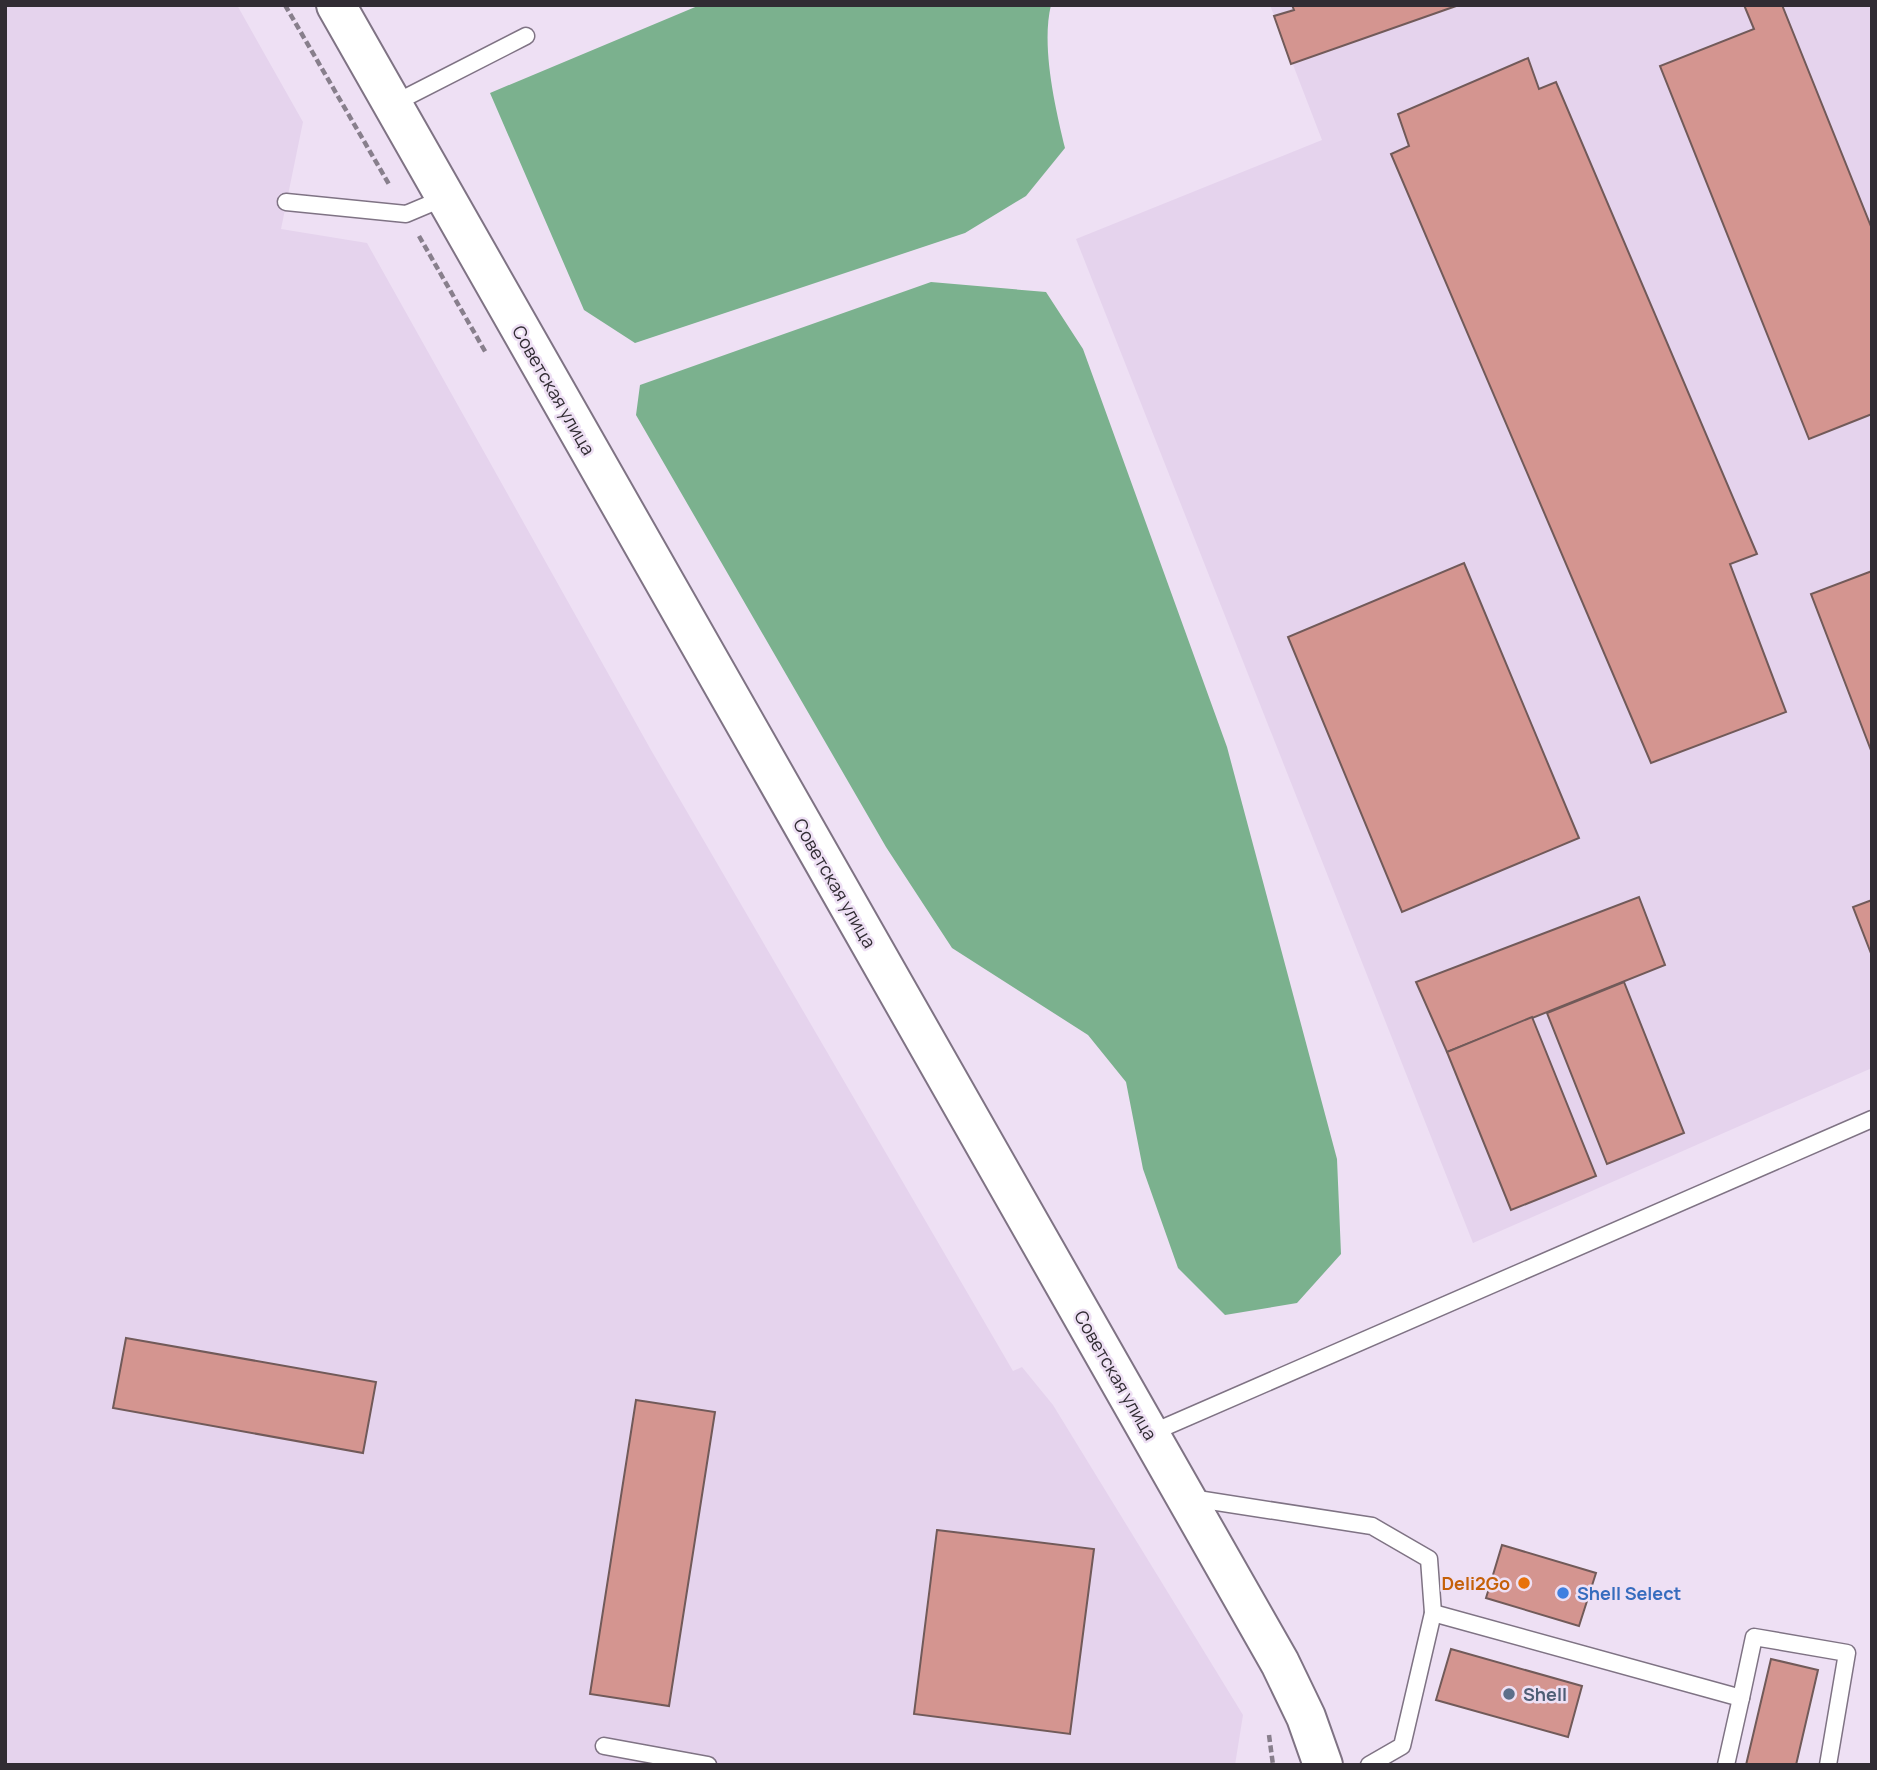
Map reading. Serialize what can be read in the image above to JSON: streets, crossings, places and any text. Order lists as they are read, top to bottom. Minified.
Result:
{"streets":{"street":["Советская улица"]},"places":["Deli2Go","Shell Select","Shell"]}
